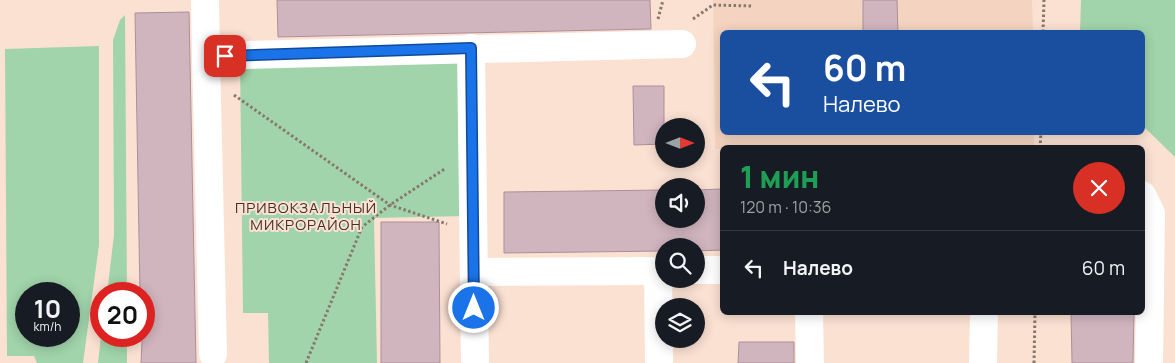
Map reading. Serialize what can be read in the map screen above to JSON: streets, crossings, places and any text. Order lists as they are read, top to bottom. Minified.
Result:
{"districts":["ПРИВОКЗАЛЬНЫЙ МИКРОРАЙОН"],"north":"right","page":{"turn":["60 m","Налево"],"heading":["1 мин","120 m · 10:36"],"list":[{"name":"Налево","value":"60 m"}],"speed":"10 km/h","limit":"20"}}
